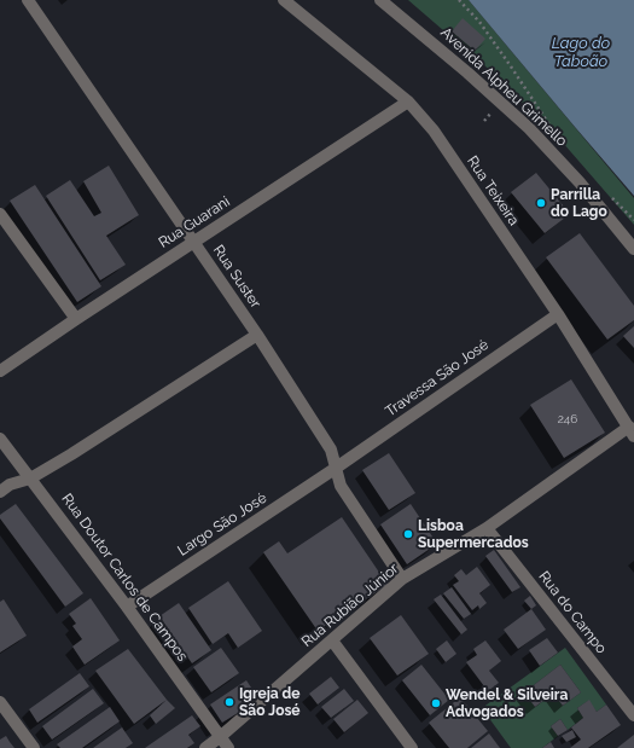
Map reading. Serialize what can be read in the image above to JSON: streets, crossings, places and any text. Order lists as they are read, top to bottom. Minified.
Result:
{"streets":{"street":["Avenida Alpheu Grimello","Rua Teixeira","Rua Guarani","Rua Suster","Travessa São José","Largo São José","Rua Doutor Carlos de Campos","Rua Rubião Júnior","Rua do Campo"]},"crossings":[["Rua Teixeira","Rua Guarani"],["Rua Teixeira","Travessa São José"],["Rua Teixeira","Rua Rubião Júnior"],["Rua Guarani","Rua Suster"],["Rua Suster","Travessa São José"],["Rua Suster","Largo São José"],["Rua Suster","Rua Rubião Júnior"],["Travessa São José","Largo São José"],["Largo São José","Rua Doutor Carlos de Campos"],["Rua Doutor Carlos de Campos","Rua Rubião Júnior"],["Rua Rubião Júnior","Rua do Campo"]],"water":["Lago do Taboão"],"places":["Parrilla do Lago","Lisboa Supermercados","Igreja de São José","Wendel & Silveira Advogados"],"house_numbers":["246"]}
